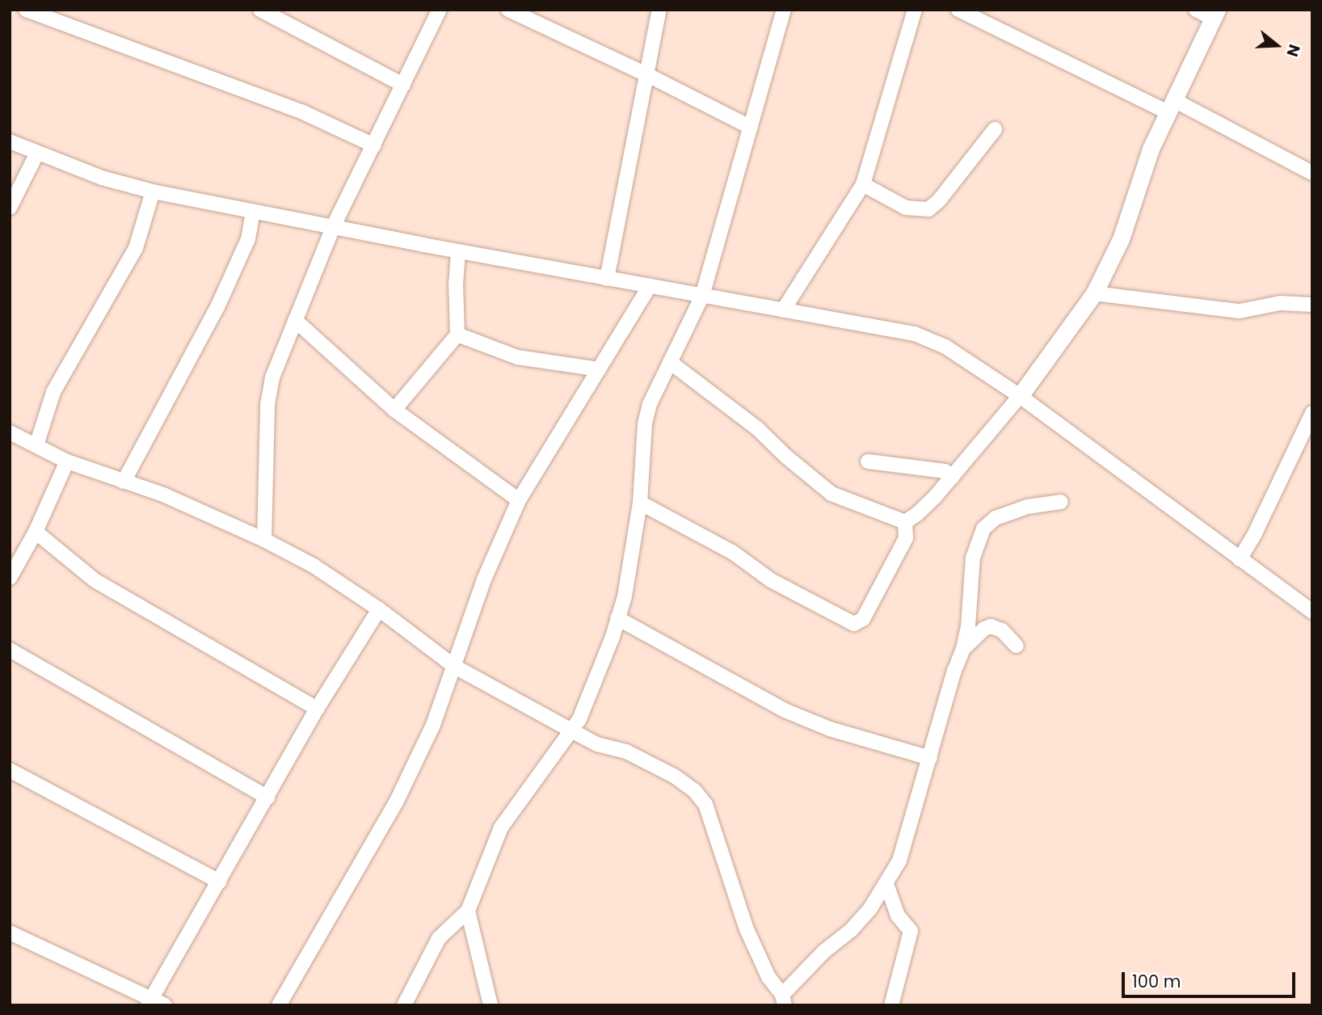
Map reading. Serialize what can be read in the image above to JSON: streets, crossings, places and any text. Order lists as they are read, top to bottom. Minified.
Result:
{"scale_bar":"100 m","north":"right"}
